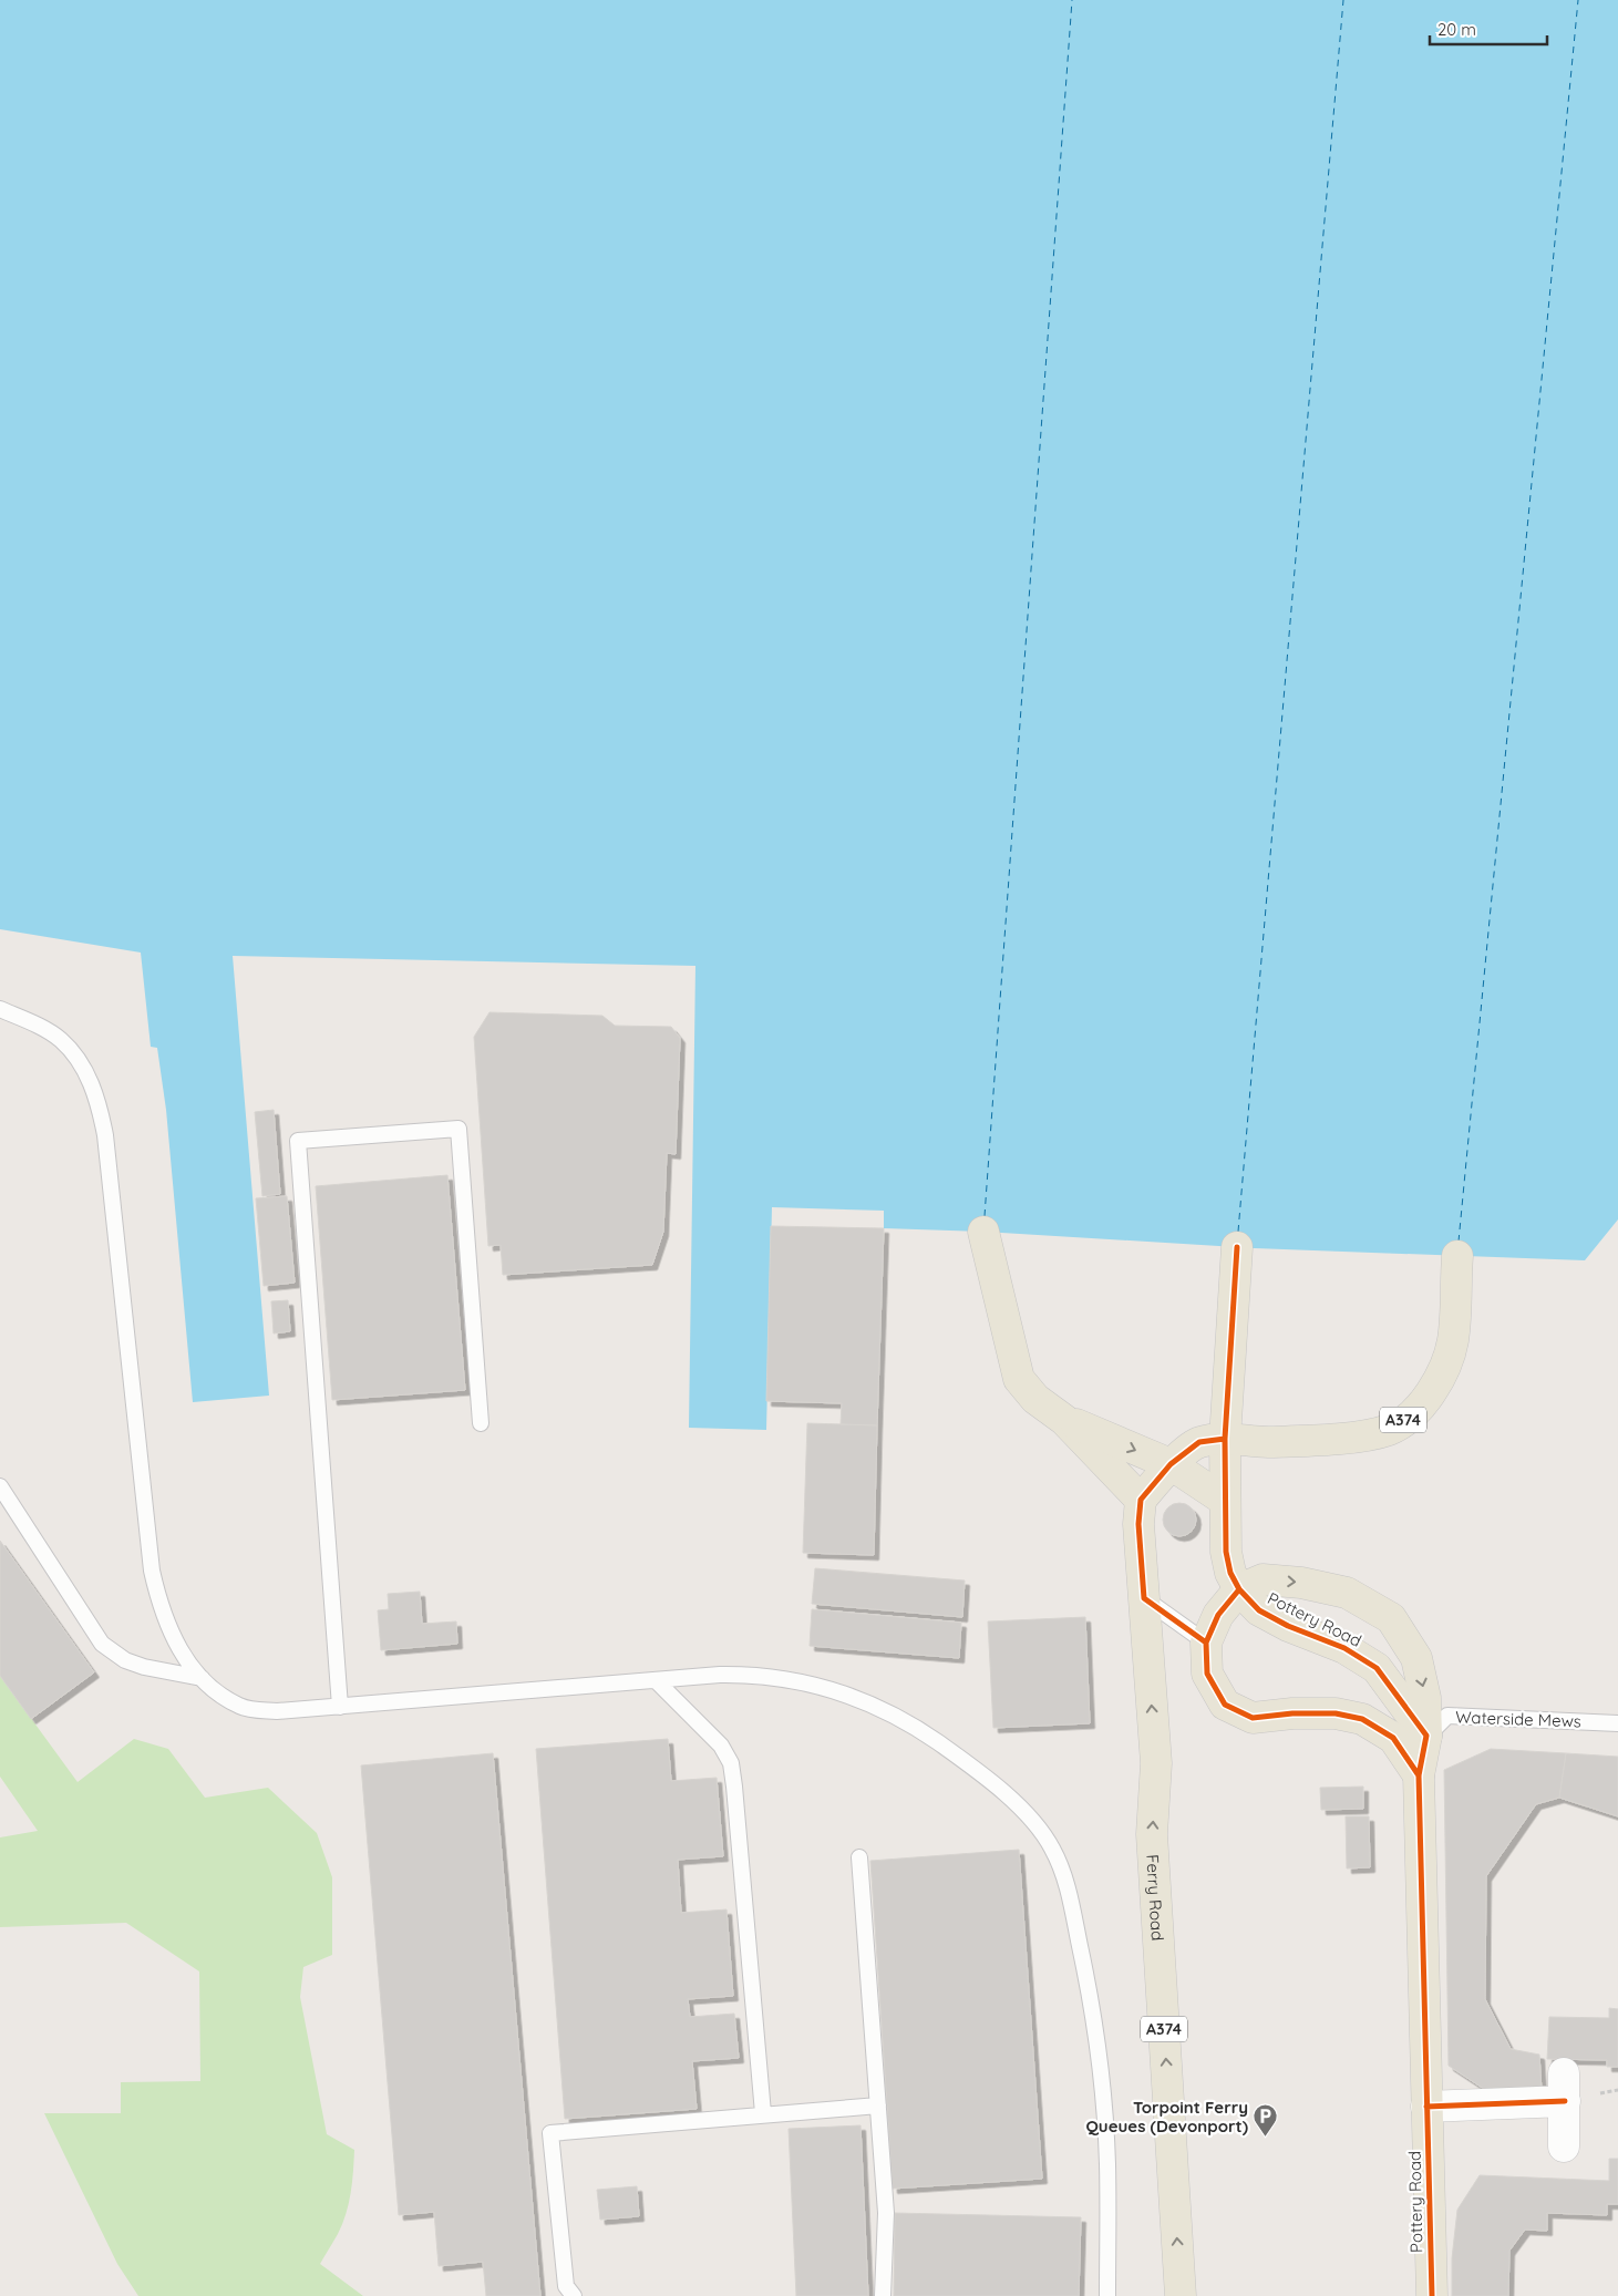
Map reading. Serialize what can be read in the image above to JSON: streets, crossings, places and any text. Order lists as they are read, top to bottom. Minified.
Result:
{"streets":{"main road":["A374","Pottery Road","Ferry Road"],"lane":["Waterside Mews"]},"crossings":[["A374","Ferry Road"],["Pottery Road","Waterside Mews"]],"one_way":["Ferry Road"],"places":{"parking":["Torpoint Ferry Queues (Devonport)"]},"scale_bar":"20 m"}
